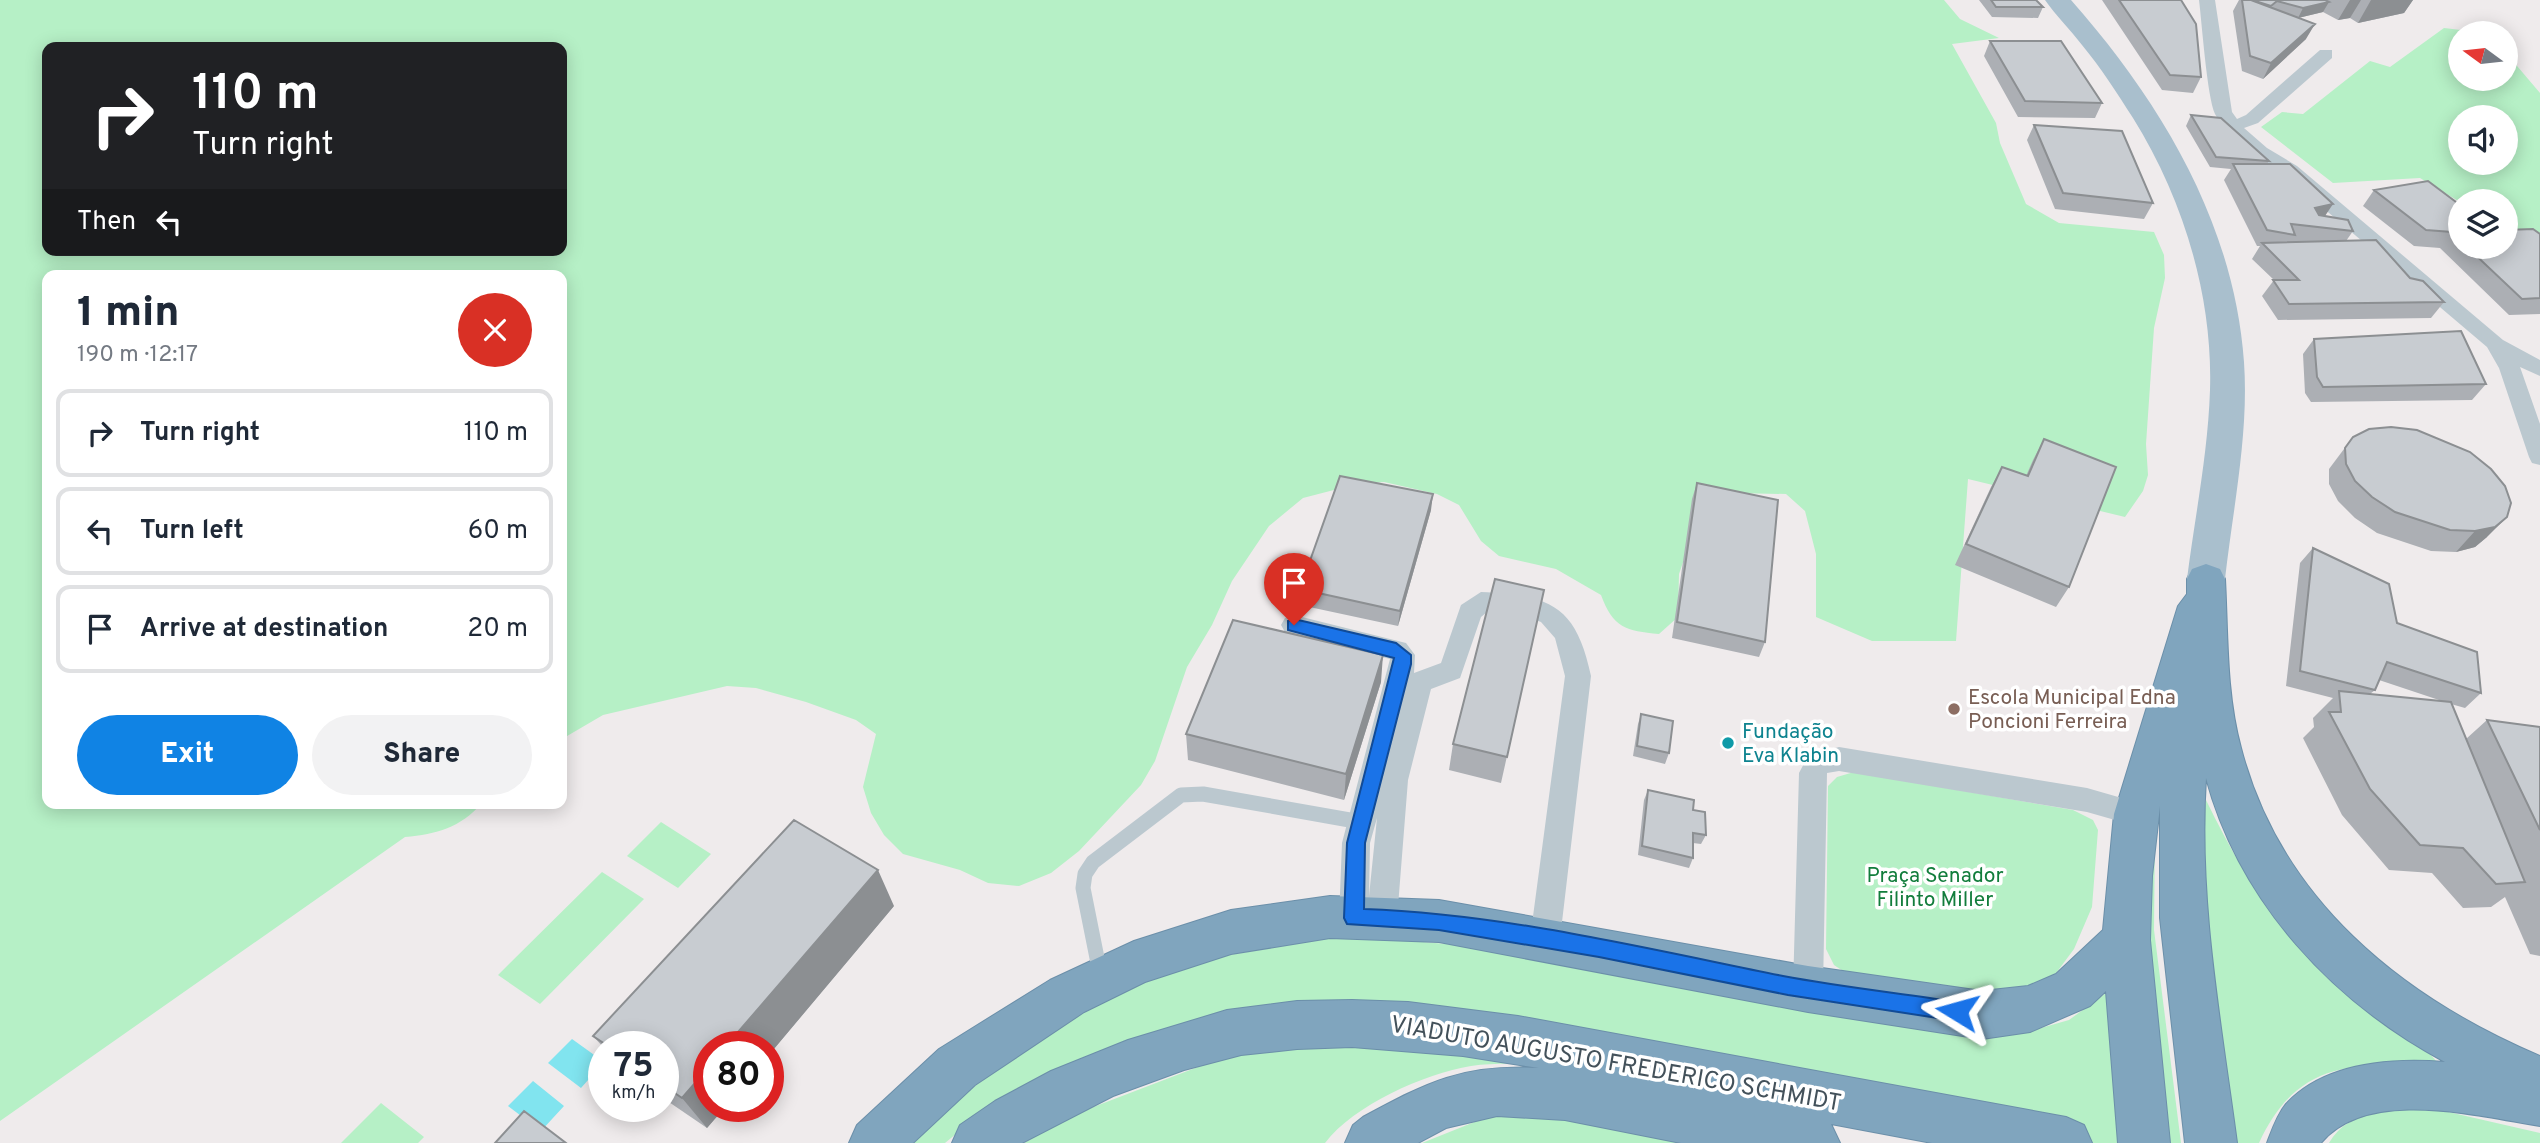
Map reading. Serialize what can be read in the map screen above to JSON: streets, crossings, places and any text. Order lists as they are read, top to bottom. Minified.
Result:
{"streets":{"highway":["VIADUTO AUGUSTO FREDERICO SCHMIDT"]},"parks":["Praça Senador Filinto Miller"],"places":["Escola Municipal Edna Poncioni Ferreira","Fundação Eva Klabin"],"north":"left","page":{"turn":["110 m","Turn right"],"then":"Then","heading":["1 min","190 m · 12:17"],"list":[{"name":"Turn right","value":"110 m"},{"name":"Turn left","value":"60 m"},{"name":"Arrive at destination","value":"20 m"}],"buttons":["Exit","Share"],"speed":"75 km/h","limit":"80"}}
